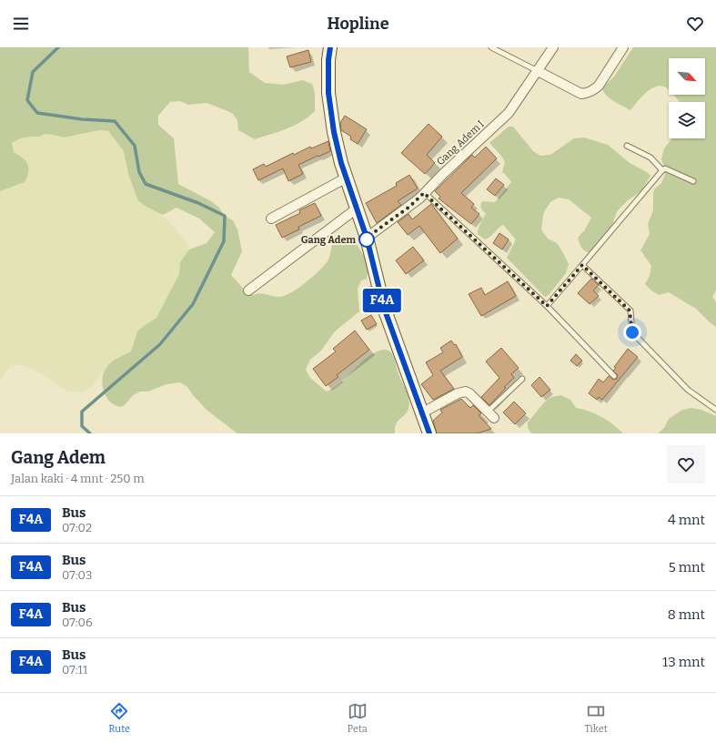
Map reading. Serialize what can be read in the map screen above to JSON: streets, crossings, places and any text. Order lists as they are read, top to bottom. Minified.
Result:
{"streets":{"street":["Gang Adem I"]},"places":["Gang Adem"],"lines":["bus line F4A"],"north":"bottom right","page":{"header":"Hopline","on_map":"F4A","heading":["Gang Adem","Jalan kaki · 4 mnt · 250 m"],"list":[{"mark":"F4A","name":"Bus","note":"07:02","value":"4 mnt"},{"mark":"F4A","name":"Bus","note":"07:03","value":"5 mnt"},{"mark":"F4A","name":"Bus","note":"07:06","value":"8 mnt"},{"mark":"F4A","name":"Bus","note":"07:11","value":"13 mnt"}],"tabs":["Rute","Peta","Tiket"]}}
